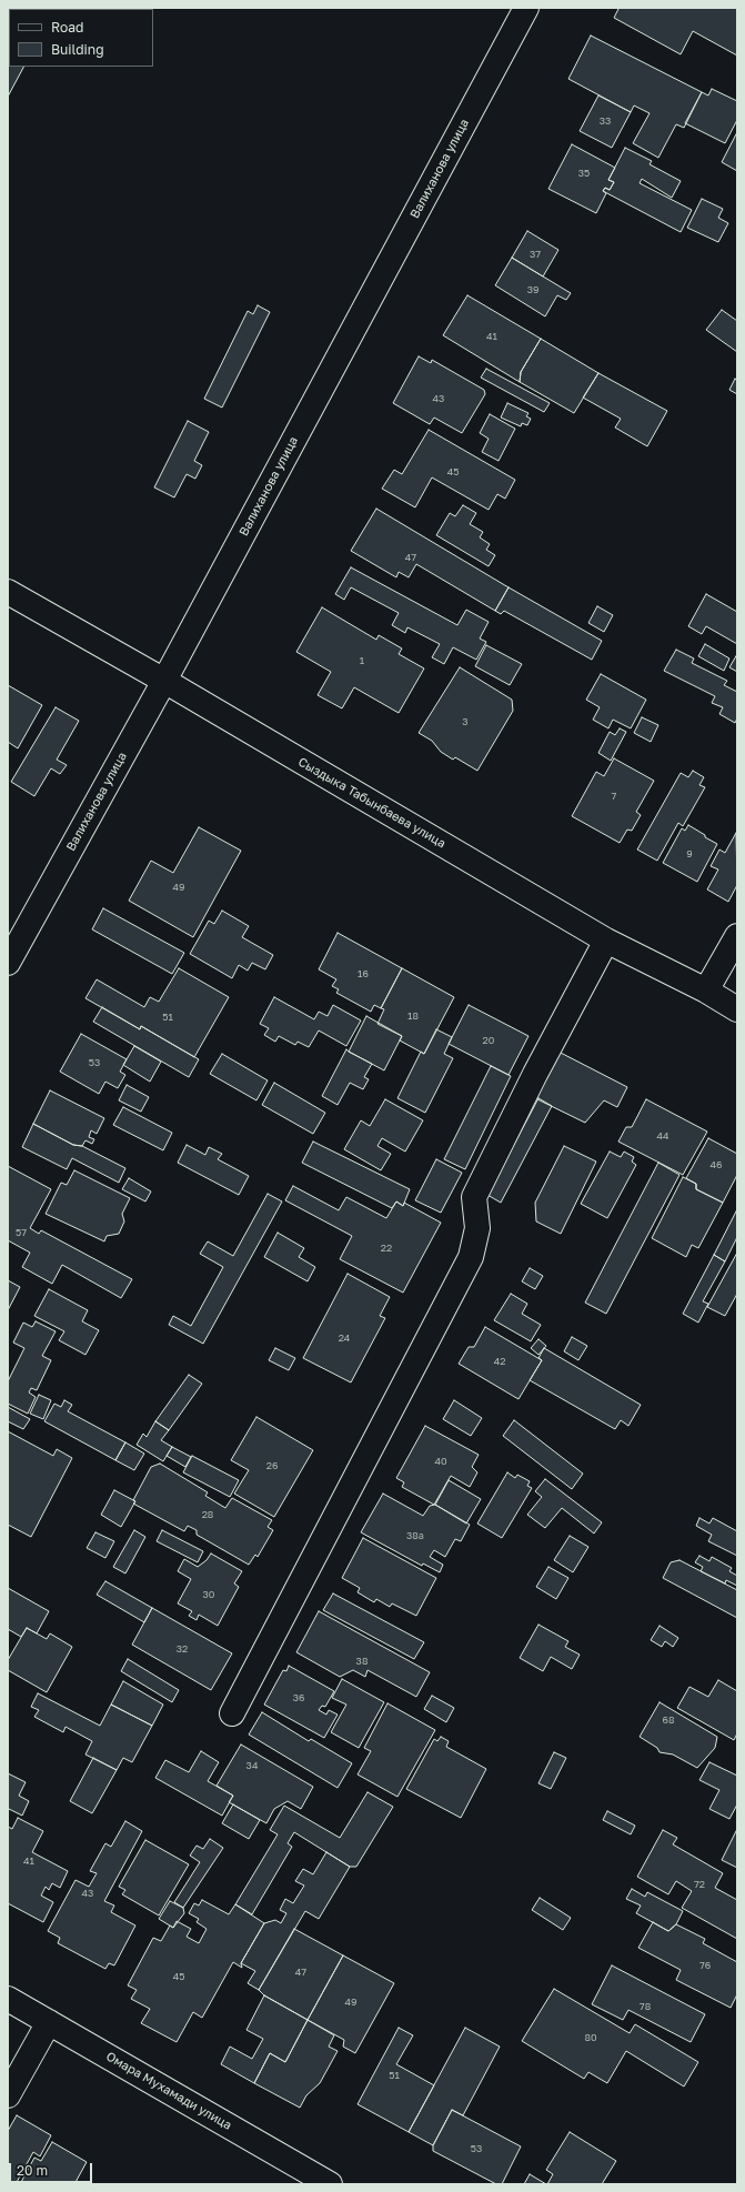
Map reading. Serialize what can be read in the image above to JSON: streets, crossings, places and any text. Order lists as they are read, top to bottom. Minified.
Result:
{"streets":{"street":["Валиханова улица","Сыздыка Табынбаева улица","Омара Мухамади улица"]},"crossings":[["Валиханова улица","Сыздыка Табынбаева улица"]],"house_numbers":["33","35","37","39","41","43","45","47","1","3","7","9","49","16","18","51","20","53","44","46","57","22","24","42","40","26","28","38а","30","32","38","36","68","34","41","72","43","76","47","45","49","78","80","51","53"],"legend":["Road","Building"],"scale_bar":"20 m"}
